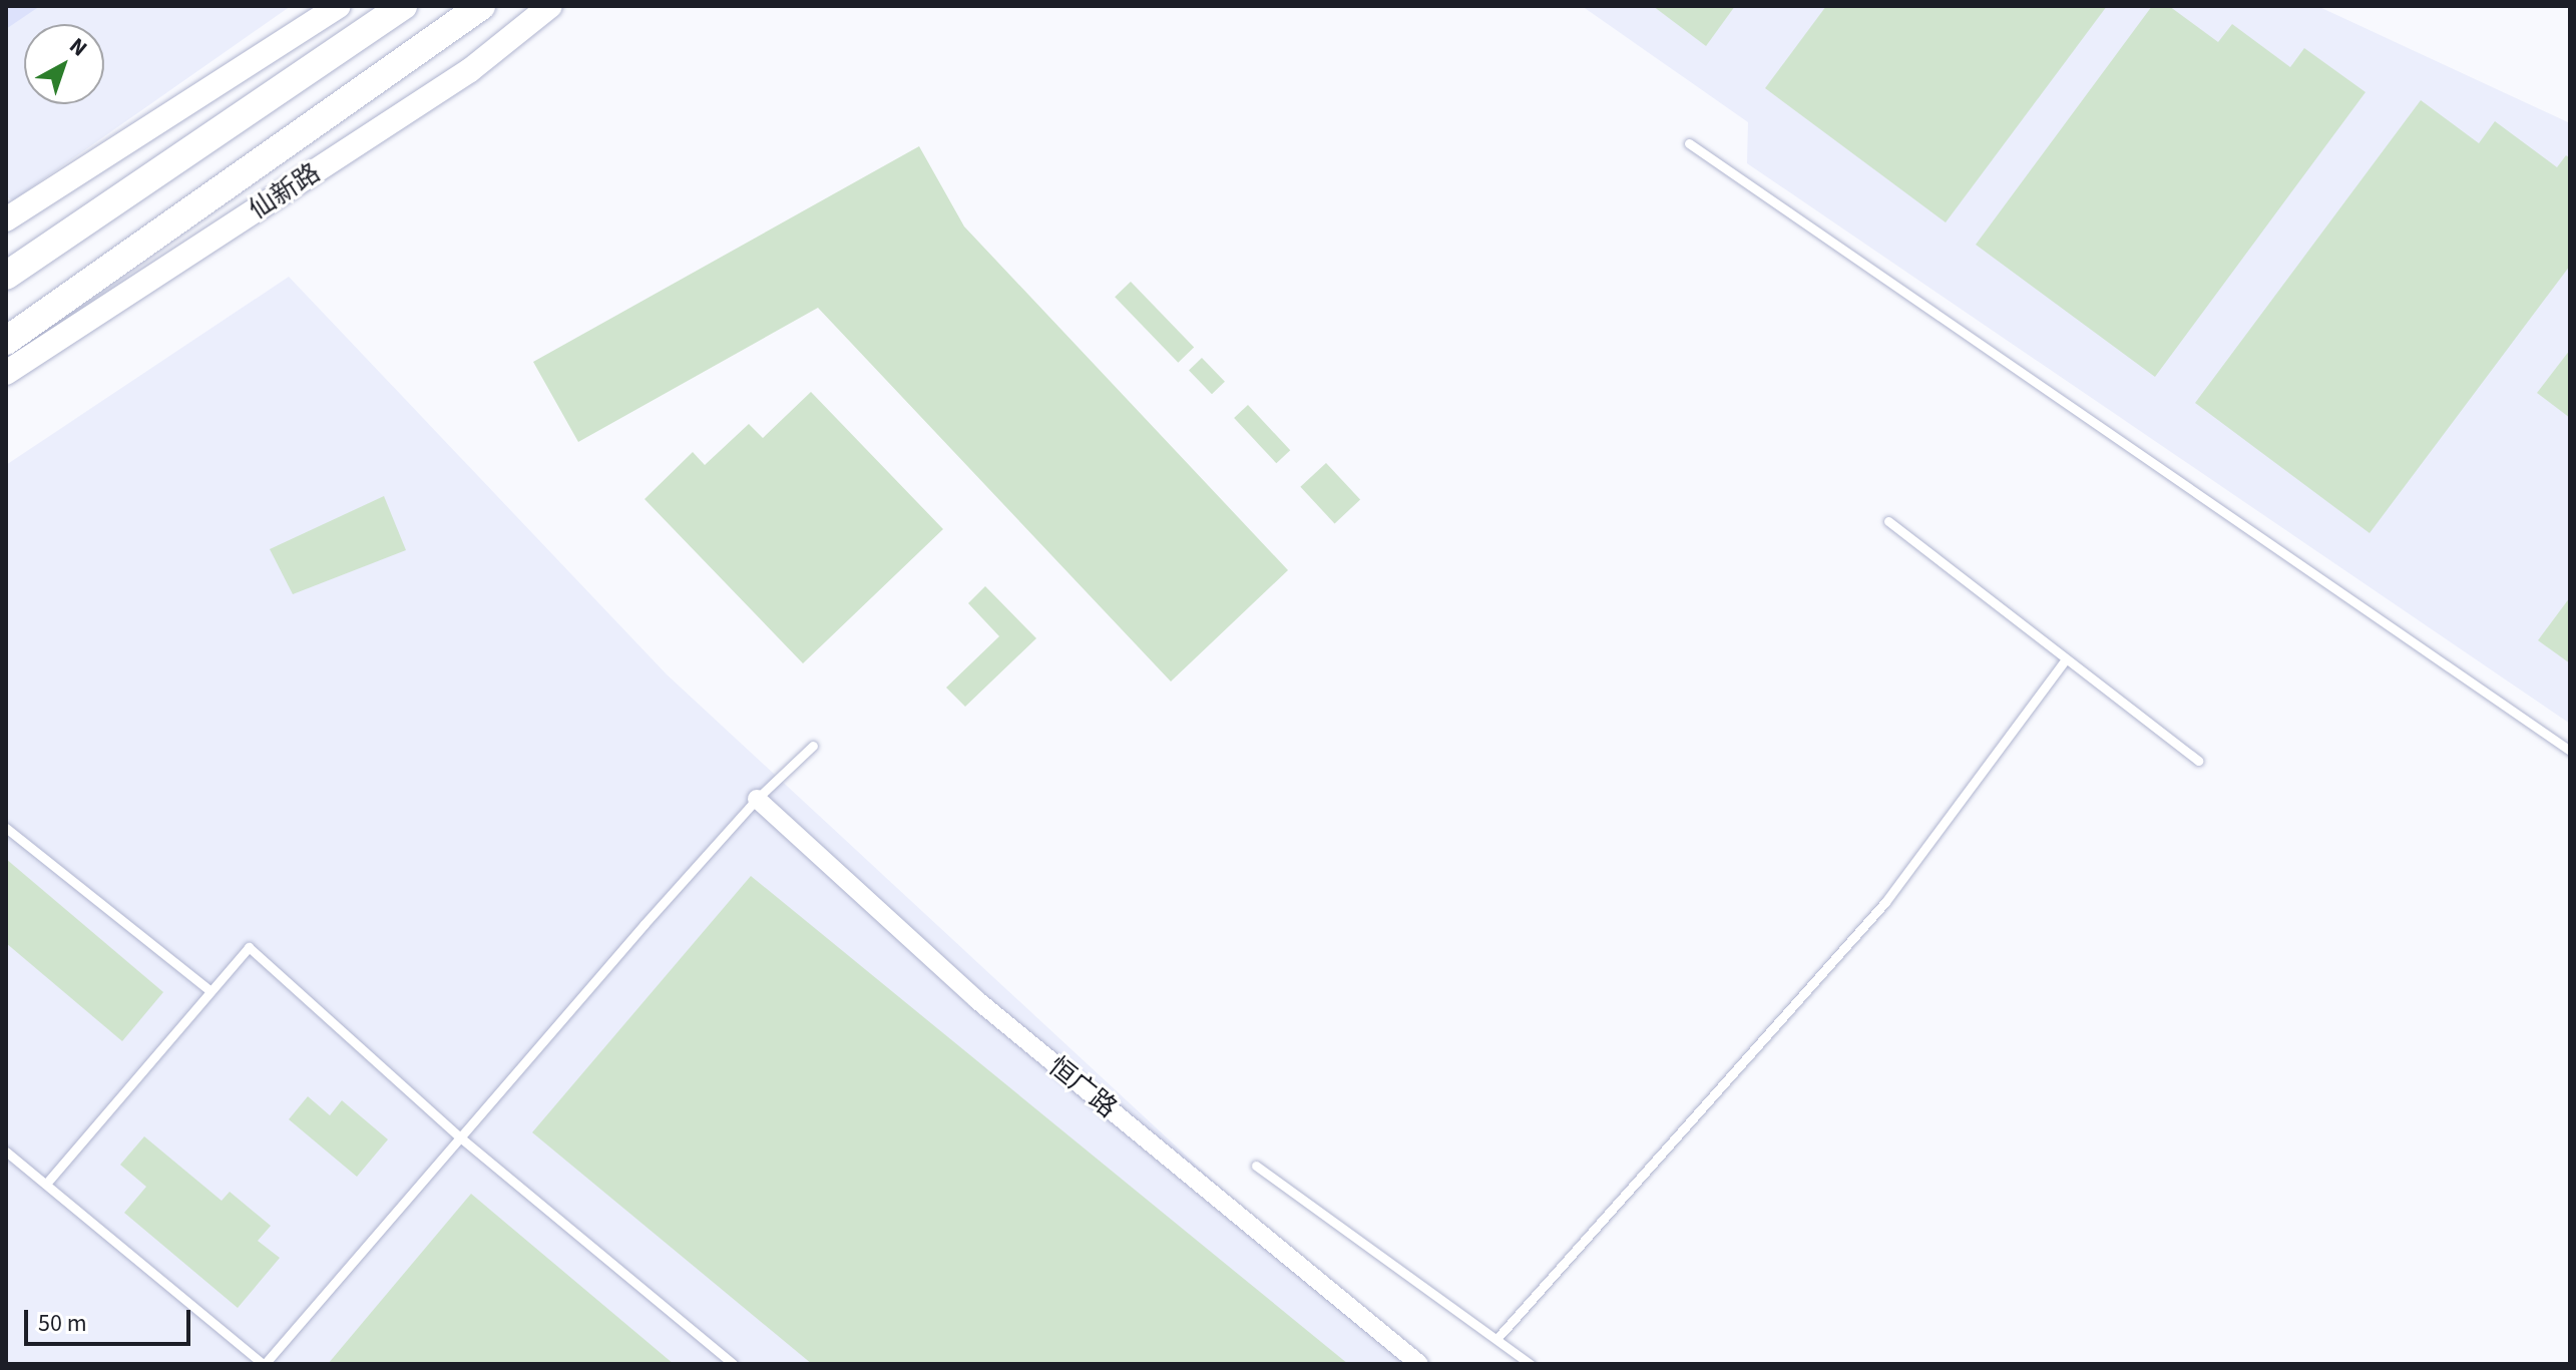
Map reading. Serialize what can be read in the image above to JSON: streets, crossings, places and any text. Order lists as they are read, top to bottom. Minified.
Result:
{"streets":{"main road":["仙新路"],"street":["恒广路"]},"scale_bar":"50 m","north":"top right"}
